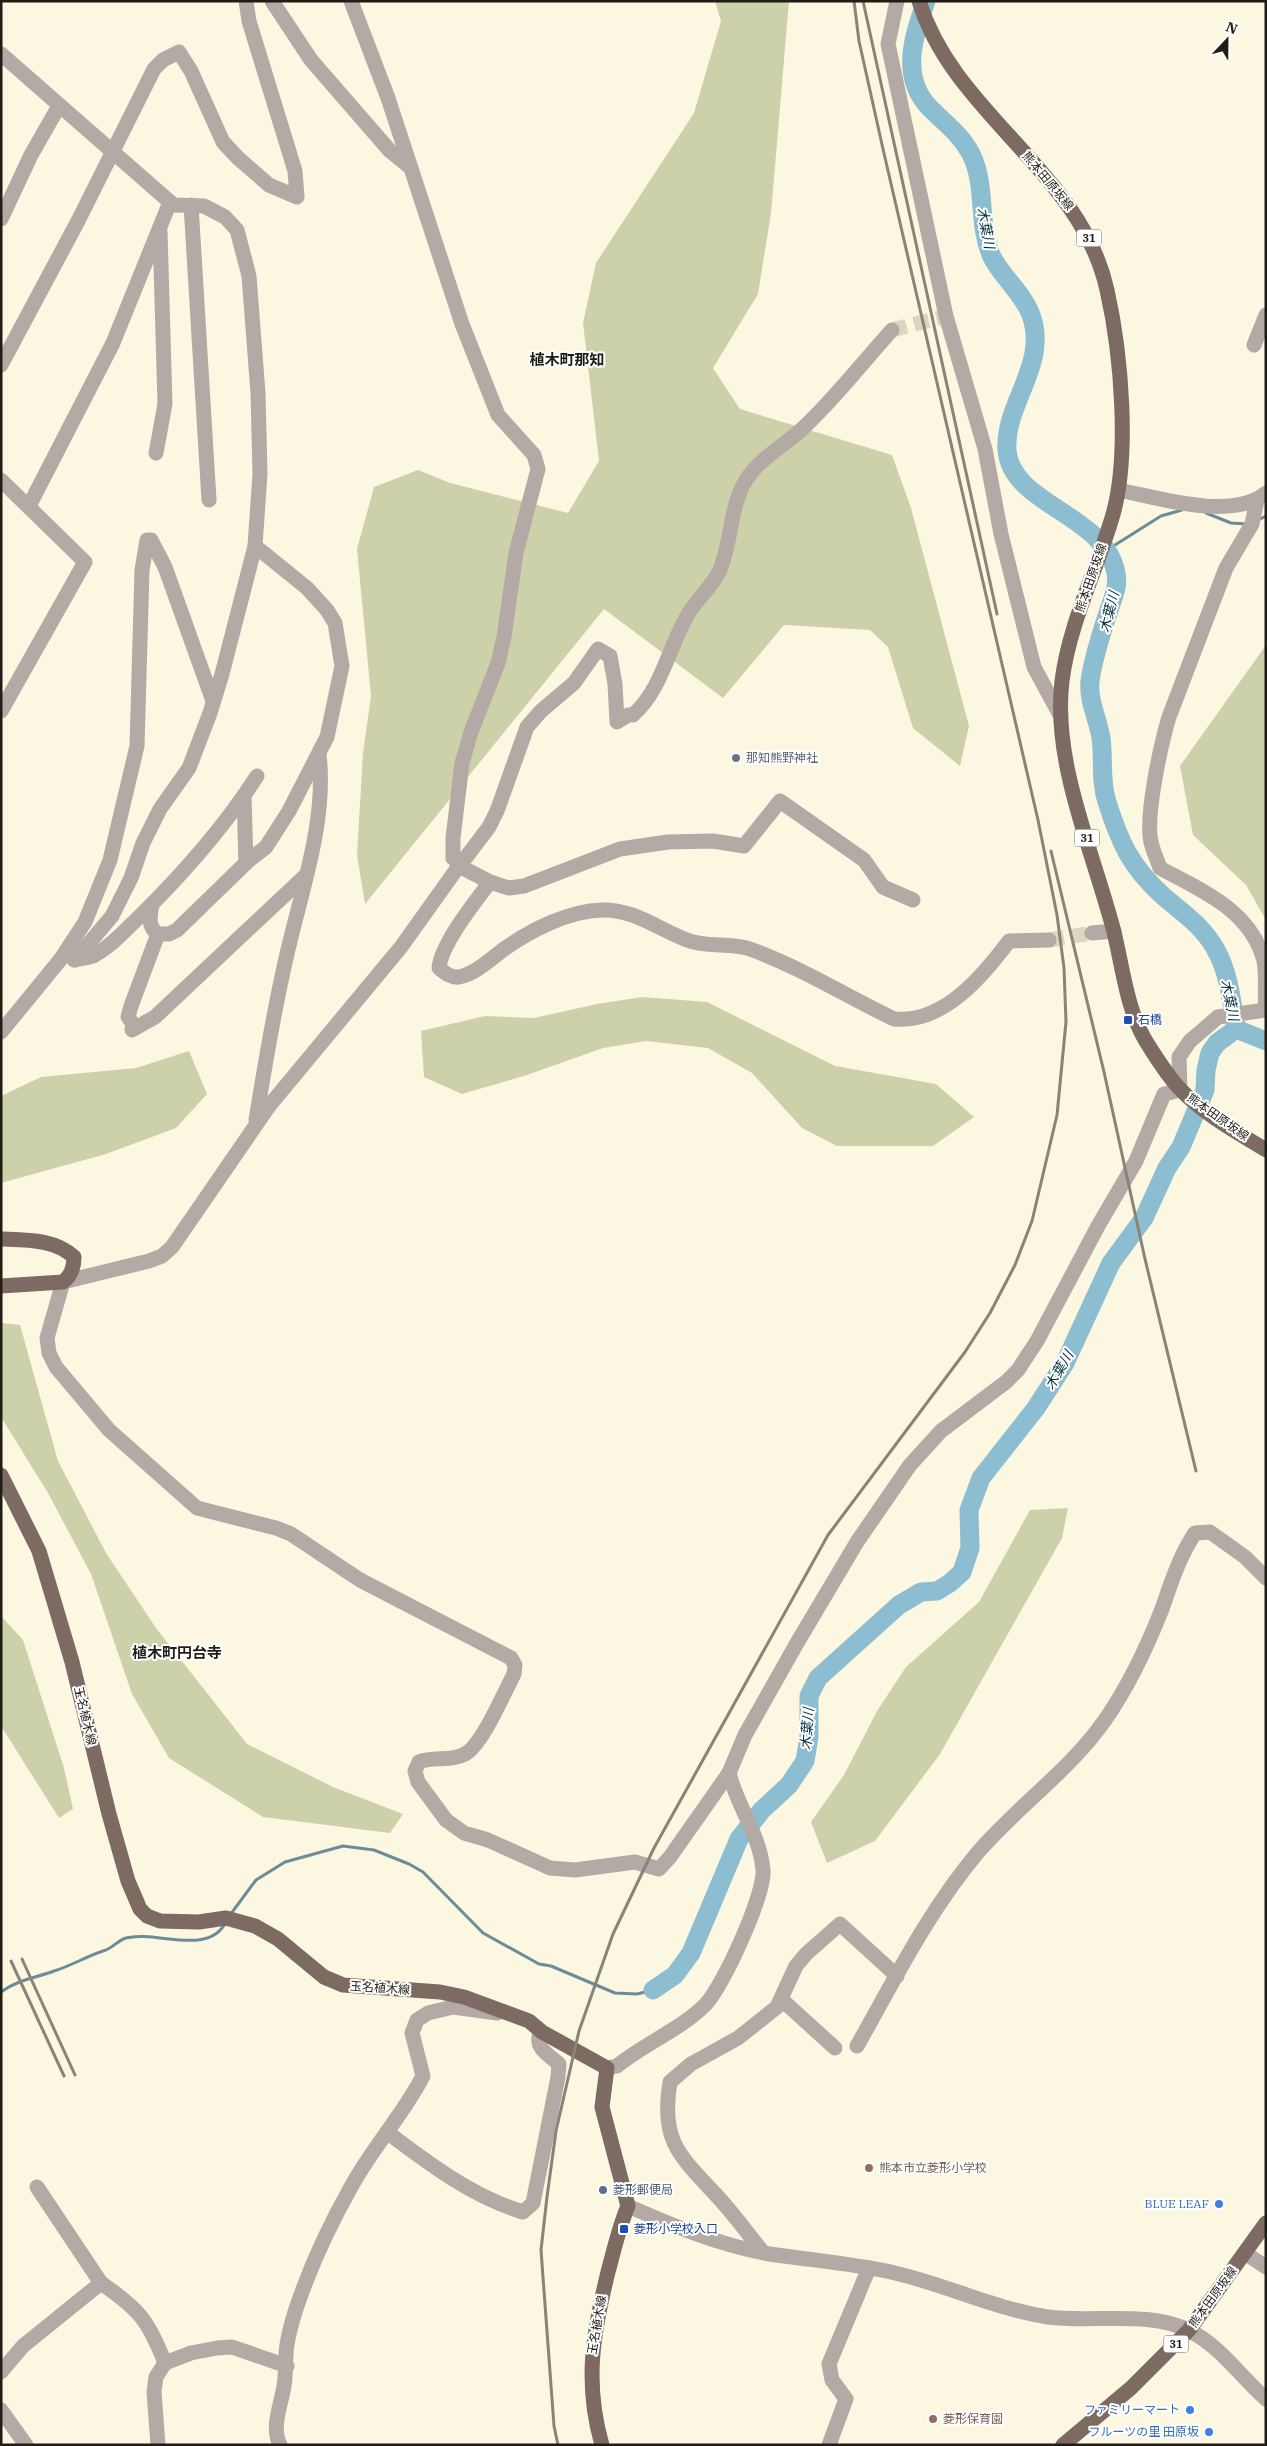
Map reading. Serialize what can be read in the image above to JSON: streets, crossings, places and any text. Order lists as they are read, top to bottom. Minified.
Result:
{"streets":{"main road":["熊本田原坂線","31","玉名植木線"]},"districts":["植木町那知","植木町円台寺"],"water":["木葉川"],"places":{"other":["那知熊野神社","熊本市立菱形小学校","菱形郵便局","BLUE LEAF","ファミリーマート","菱形保育園","フルーツの里 田原坂"],"transit":["石橋","菱形小学校入口"]},"north":"top"}
